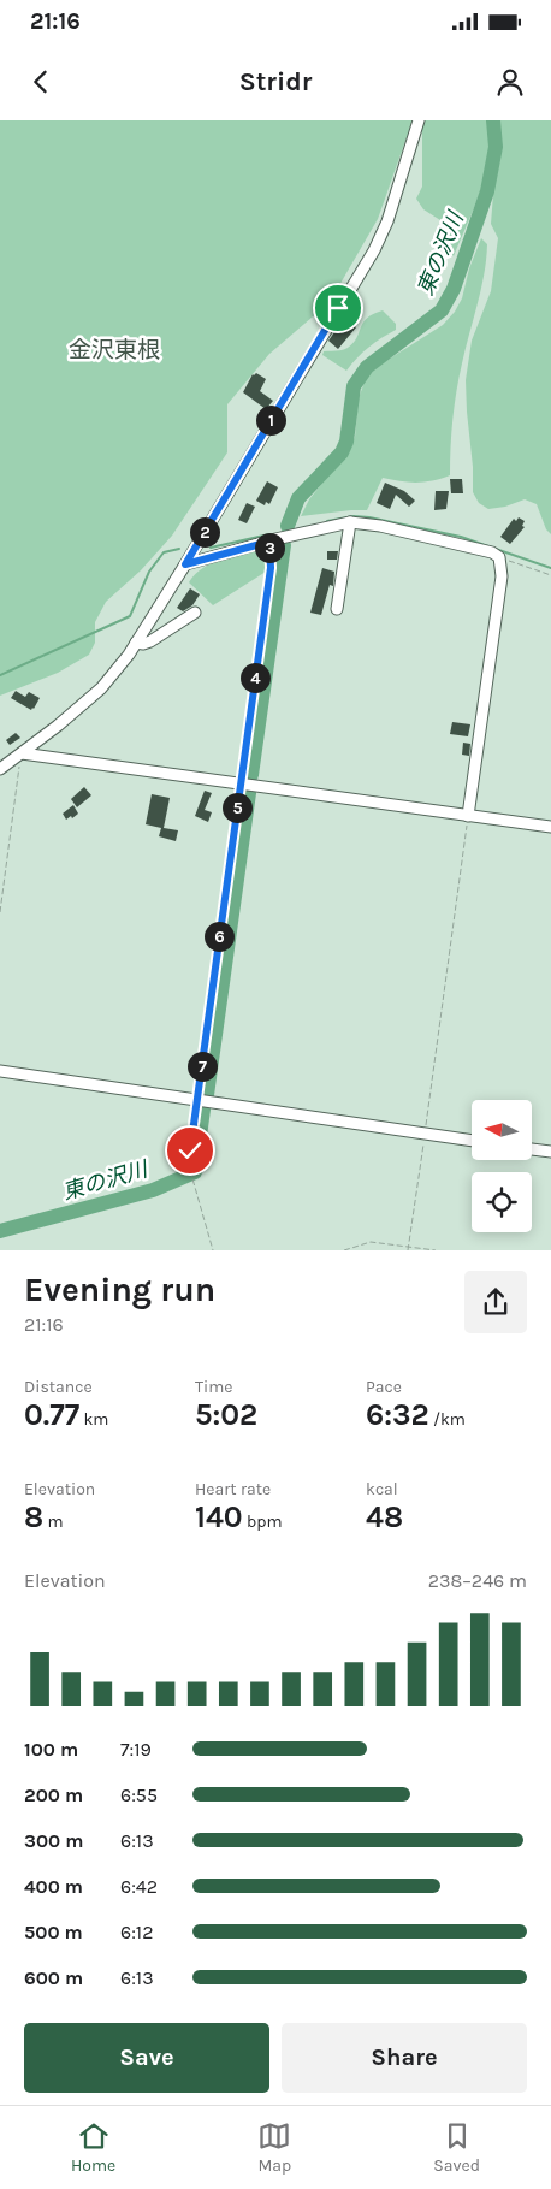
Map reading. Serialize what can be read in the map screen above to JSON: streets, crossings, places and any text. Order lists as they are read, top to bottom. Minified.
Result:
{"districts":["金沢東根"],"water":["東の沢川"],"north":"left","page":{"status":"21:16","header":"Stridr","pins":["1","2","3","4","5","6","7"],"heading":["Evening run","21:16"],"stats":[["Distance","0.77 km"],["Time","5:02"],["Pace","6:32 /km"],["Elevation","8 m"],["Heart rate","140 bpm"],["kcal","48"]],"chart":["Elevation","238–246 m"],"list":[{"name":"100 m","note":"7:19"},{"name":"200 m","note":"6:55"},{"name":"300 m","note":"6:13"},{"name":"400 m","note":"6:42"},{"name":"500 m","note":"6:12"},{"name":"600 m","note":"6:13"}],"buttons":["Save","Share"],"tabs":["Home","Map","Saved"]}}
